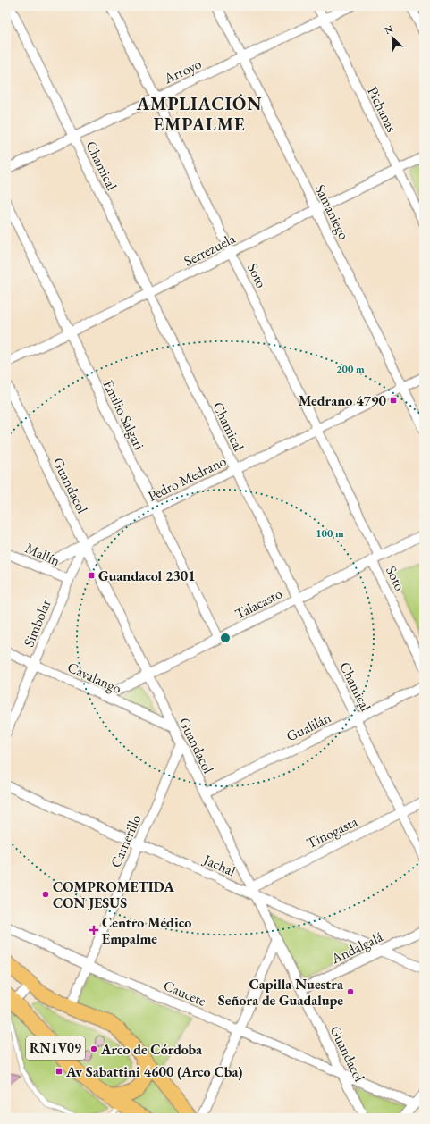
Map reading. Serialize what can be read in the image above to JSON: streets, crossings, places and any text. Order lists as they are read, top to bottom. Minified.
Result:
{"streets":{"main road":["RN1V09"],"street":["Arroyo","Pichanas","Chamical","Samaniego","Serrezuela","Soto","Emilio Salgari","Pedro Medrano","Guandacol","Mallín","Talacasto","Simbolar","Cavalango","Gualilán","Tinogasta","Carnerillo","Jachal","Andalgalá","Caucete"]},"crossings":[["Arroyo","Pichanas"],["Arroyo","Chamical"],["Arroyo","Samaniego"],["Arroyo","Soto"],["Pichanas","Serrezuela"],["Chamical","Serrezuela"],["Chamical","Pedro Medrano"],["Chamical","Talacasto"],["Chamical","Gualilán"],["Chamical","Tinogasta"],["Samaniego","Serrezuela"],["Samaniego","Pedro Medrano"],["Serrezuela","Soto"],["Serrezuela","Emilio Salgari"],["Soto","Pedro Medrano"],["Soto","Talacasto"],["Emilio Salgari","Pedro Medrano"],["Emilio Salgari","Talacasto"],["Pedro Medrano","Guandacol"],["Pedro Medrano","Mallín"],["Pedro Medrano","Simbolar"],["Guandacol","Talacasto"],["Guandacol","Simbolar"],["Guandacol","Cavalango"],["Guandacol","Gualilán"],["Guandacol","Tinogasta"],["Guandacol","Carnerillo"],["Guandacol","Jachal"],["Guandacol","Andalgalá"],["Guandacol","Caucete"],["Mallín","Simbolar"],["Talacasto","Cavalango"],["Simbolar","Cavalango"],["Carnerillo","Jachal"],["Carnerillo","Caucete"],["Jachal","Andalgalá"]],"districts":["AMPLIACIÓN EMPALME"],"places":{"transit":["Medrano 4790","Guandacol 2301","Av Sabattini 4600 (Arco Cba)"],"other":["COMPROMETIDA CON JESUS","Capilla Nuestra Señora de Guadalupe","Arco de Córdoba"],"health":["Centro Médico Empalme"]},"north":"top left","rings":["200 m","100 m"]}
